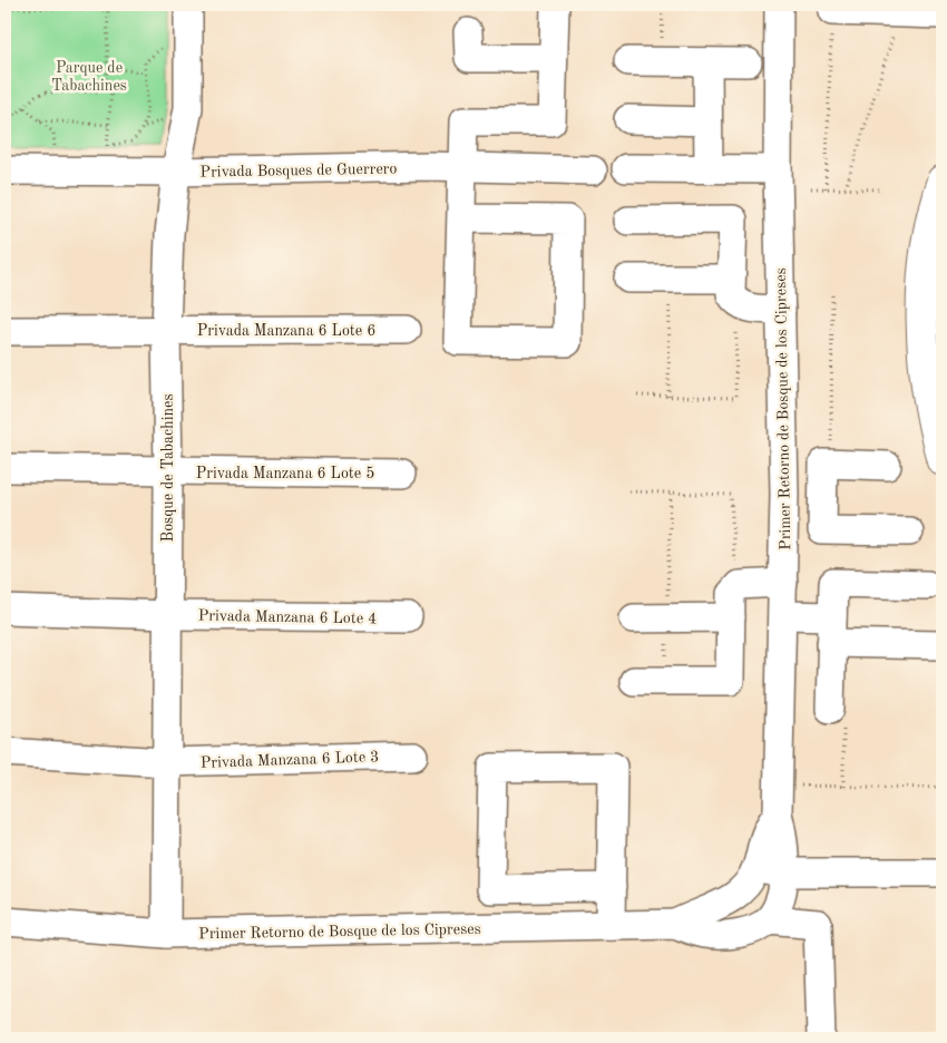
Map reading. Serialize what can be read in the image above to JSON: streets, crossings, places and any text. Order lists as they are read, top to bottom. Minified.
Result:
{"streets":{"street":["Privada Bosques de Guerrero","Privada Manzana 6 Lote 6","Primer Retorno de Bosque de los Cipreses","Bosque de Tabachines","Privada Manzana 6 Lote 5","Privada Manzana 6 Lote 4","Privada Manzana 6 Lote 3"]},"crossings":[["Privada Bosques de Guerrero","Bosque de Tabachines"],["Privada Manzana 6 Lote 6","Bosque de Tabachines"],["Primer Retorno de Bosque de los Cipreses","Bosque de Tabachines"],["Bosque de Tabachines","Privada Manzana 6 Lote 5"],["Bosque de Tabachines","Privada Manzana 6 Lote 4"],["Bosque de Tabachines","Privada Manzana 6 Lote 3"]],"parks":["Parque de Tabachines"]}
